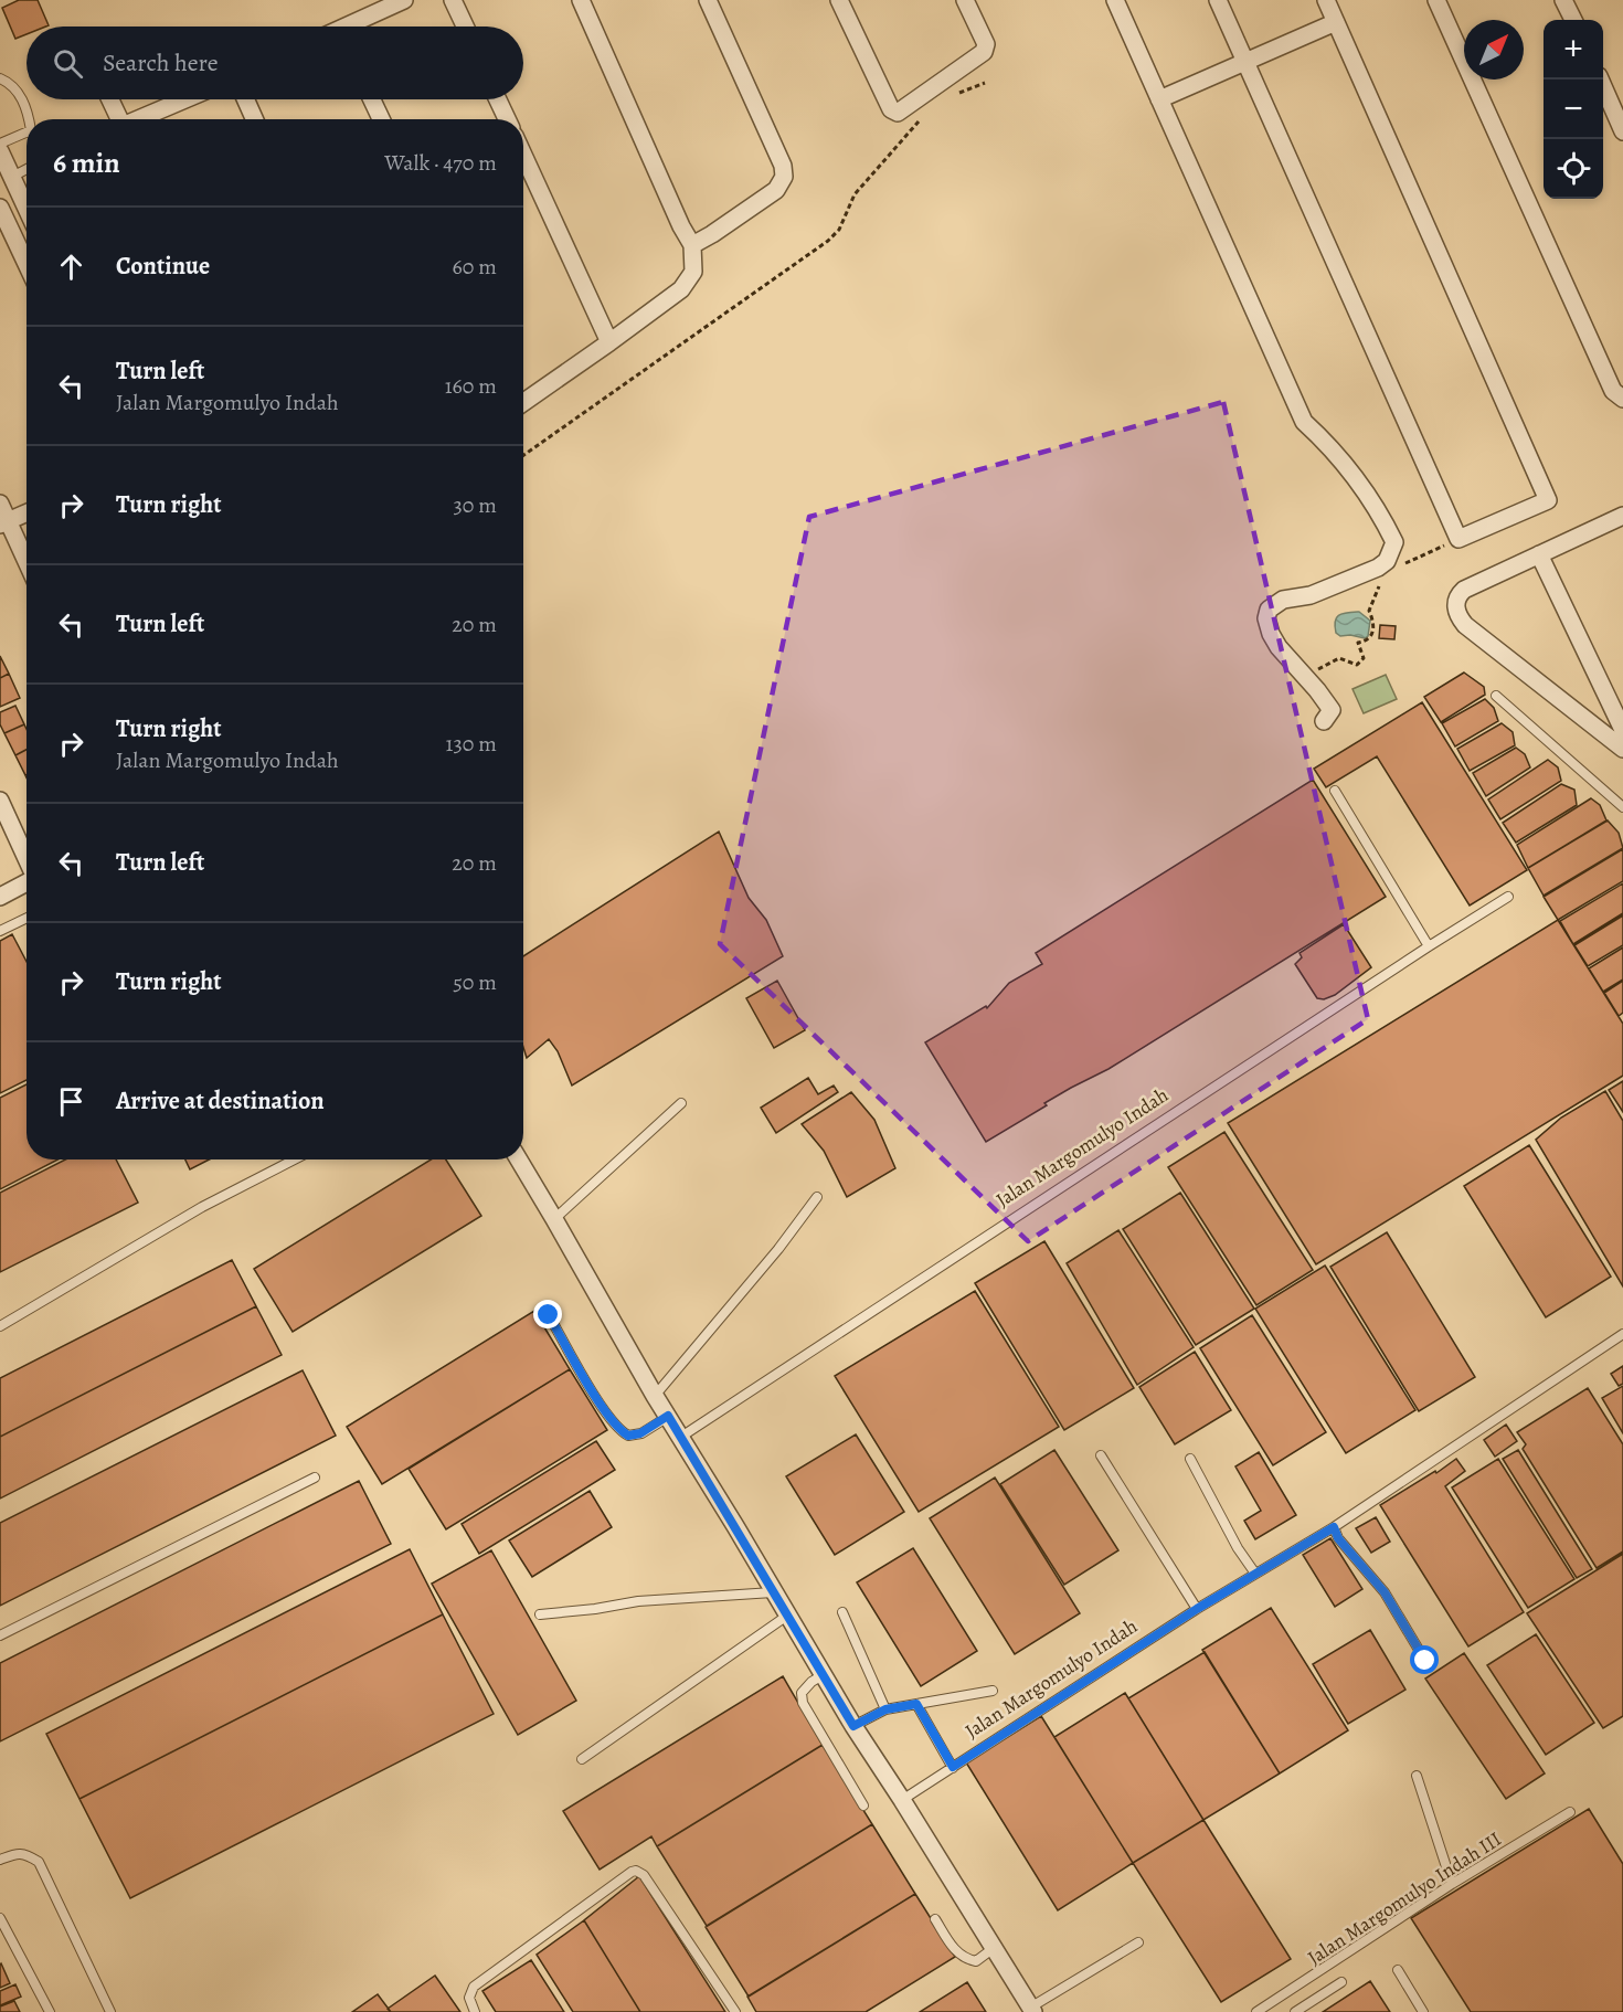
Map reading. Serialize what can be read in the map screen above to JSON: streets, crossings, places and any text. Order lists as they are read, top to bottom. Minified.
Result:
{"streets":{"lane":["Jalan Margomulyo Indah","Jalan Margomulyo Indah III"]},"north":"top right","page":{"map_buttons":["+","−"],"search":"Search here","heading":["6 min","Walk · 470 m"],"list":[["Continue","60 m"],["Turn left","Jalan Margomulyo Indah","160 m"],["Turn right","30 m"],["Turn left","20 m"],["Turn right","Jalan Margomulyo Indah","130 m"],["Turn left","20 m"],["Turn right","50 m"],"Arrive at destination"]}}
